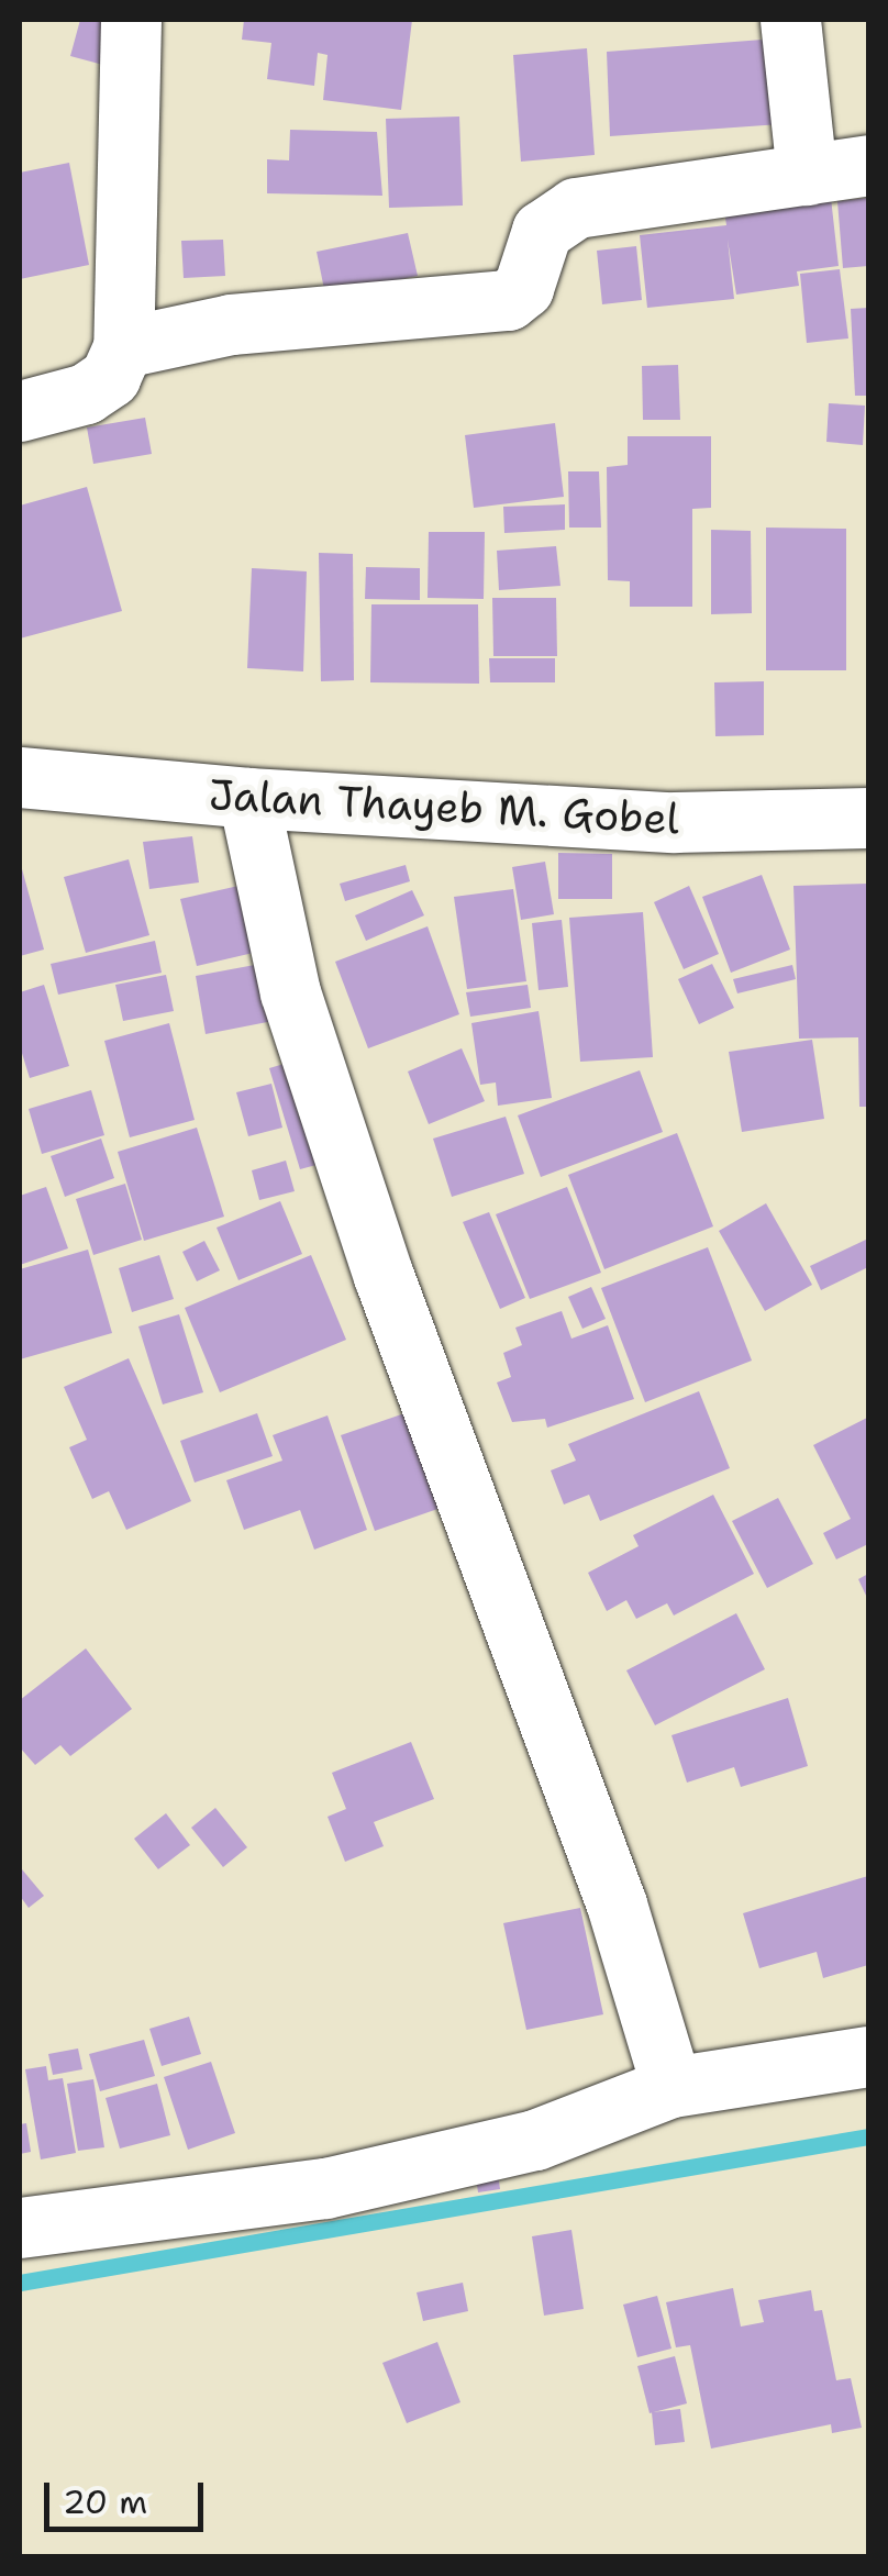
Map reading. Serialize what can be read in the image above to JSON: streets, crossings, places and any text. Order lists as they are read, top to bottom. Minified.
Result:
{"streets":{"street":["Jalan Thayeb M. Gobel"]},"scale_bar":"20 m"}
